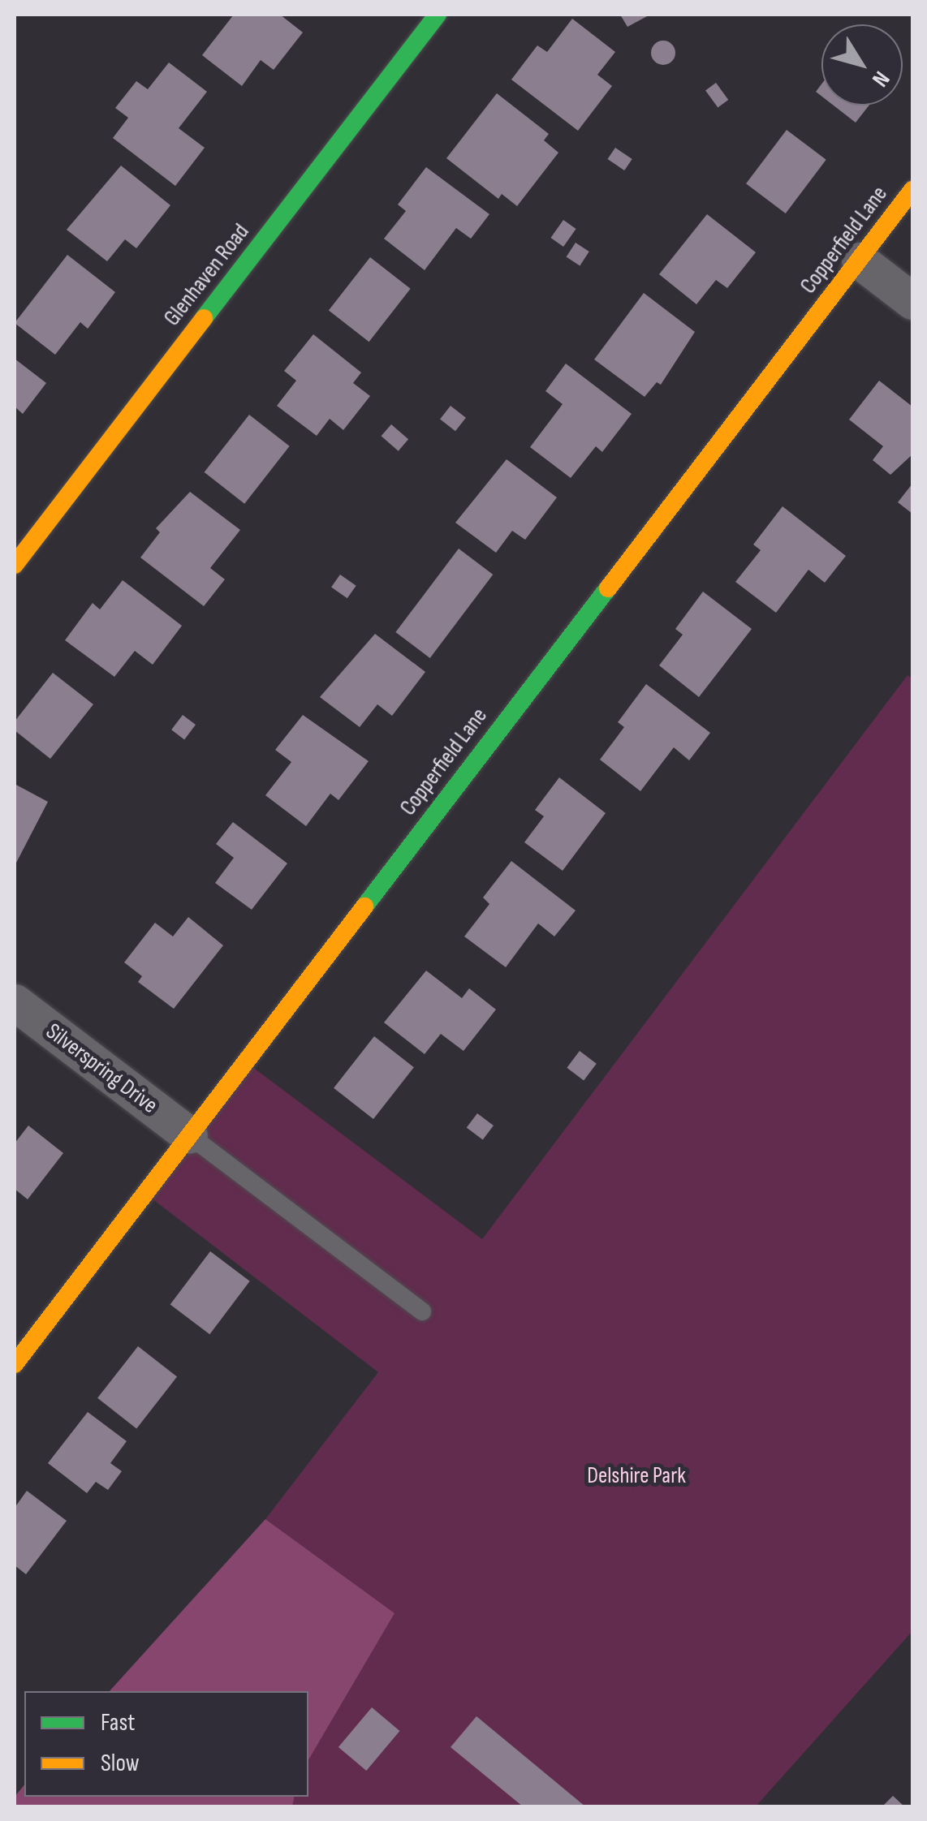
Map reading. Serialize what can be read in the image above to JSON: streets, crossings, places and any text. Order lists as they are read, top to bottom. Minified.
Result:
{"streets":{"street":["Copperfield Lane","Glenhaven Road","Silverspring Drive"]},"crossings":[["Copperfield Lane","Silverspring Drive"]],"parks":["Delshire Park"],"legend":["Fast","Slow"],"north":"bottom right"}
